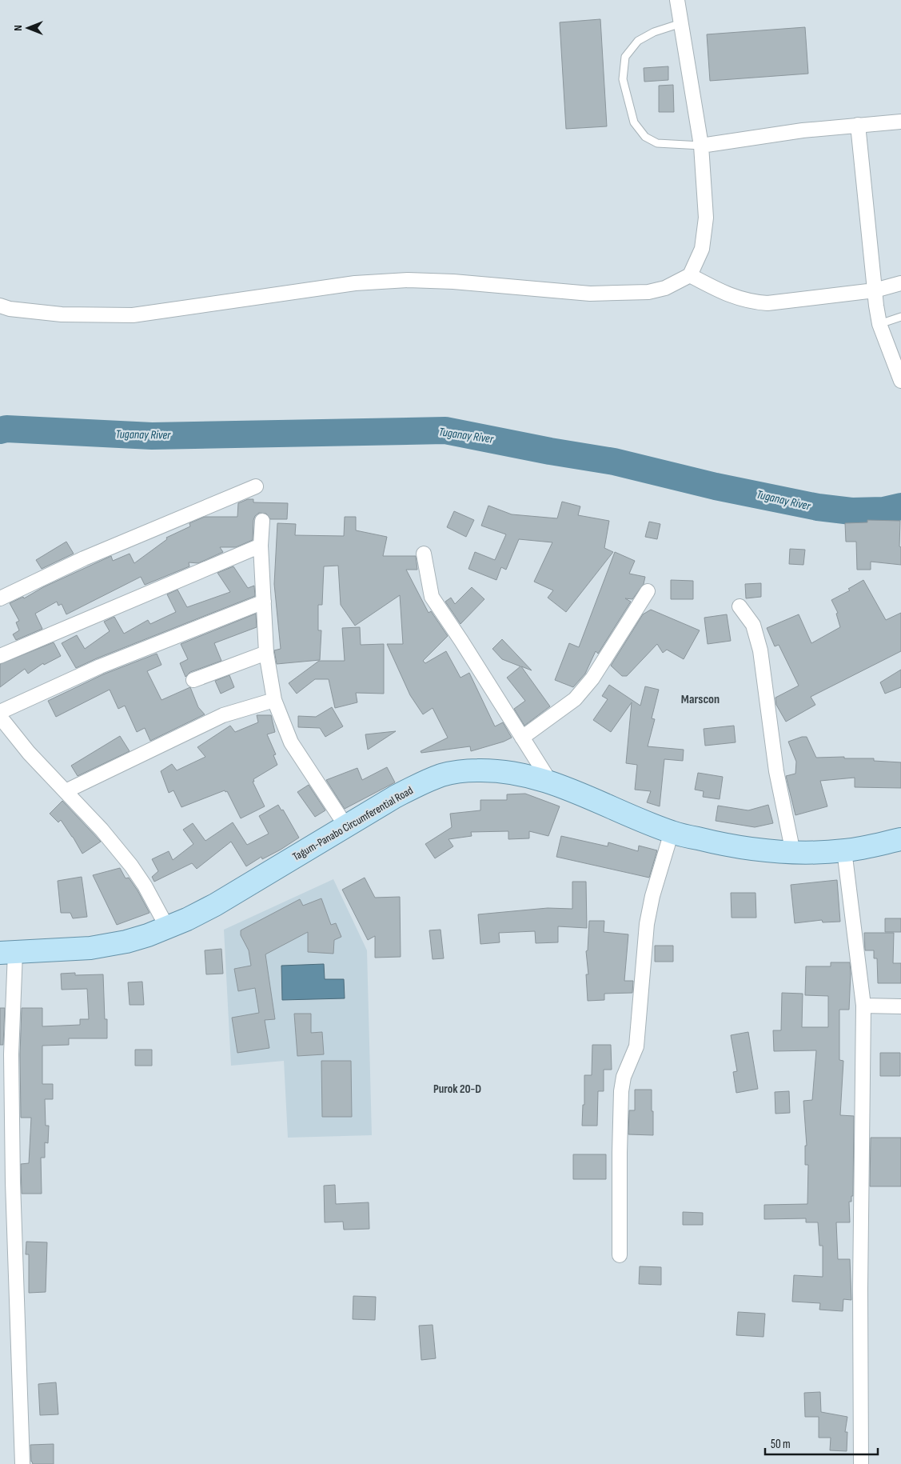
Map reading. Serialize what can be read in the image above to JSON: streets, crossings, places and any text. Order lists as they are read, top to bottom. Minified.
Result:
{"streets":{"main road":["Tagum-Panabo Circumferential Road"]},"districts":["Marscon","Purok 20-D"],"water":["Tuganay River"],"scale_bar":"50 m","north":"left"}
